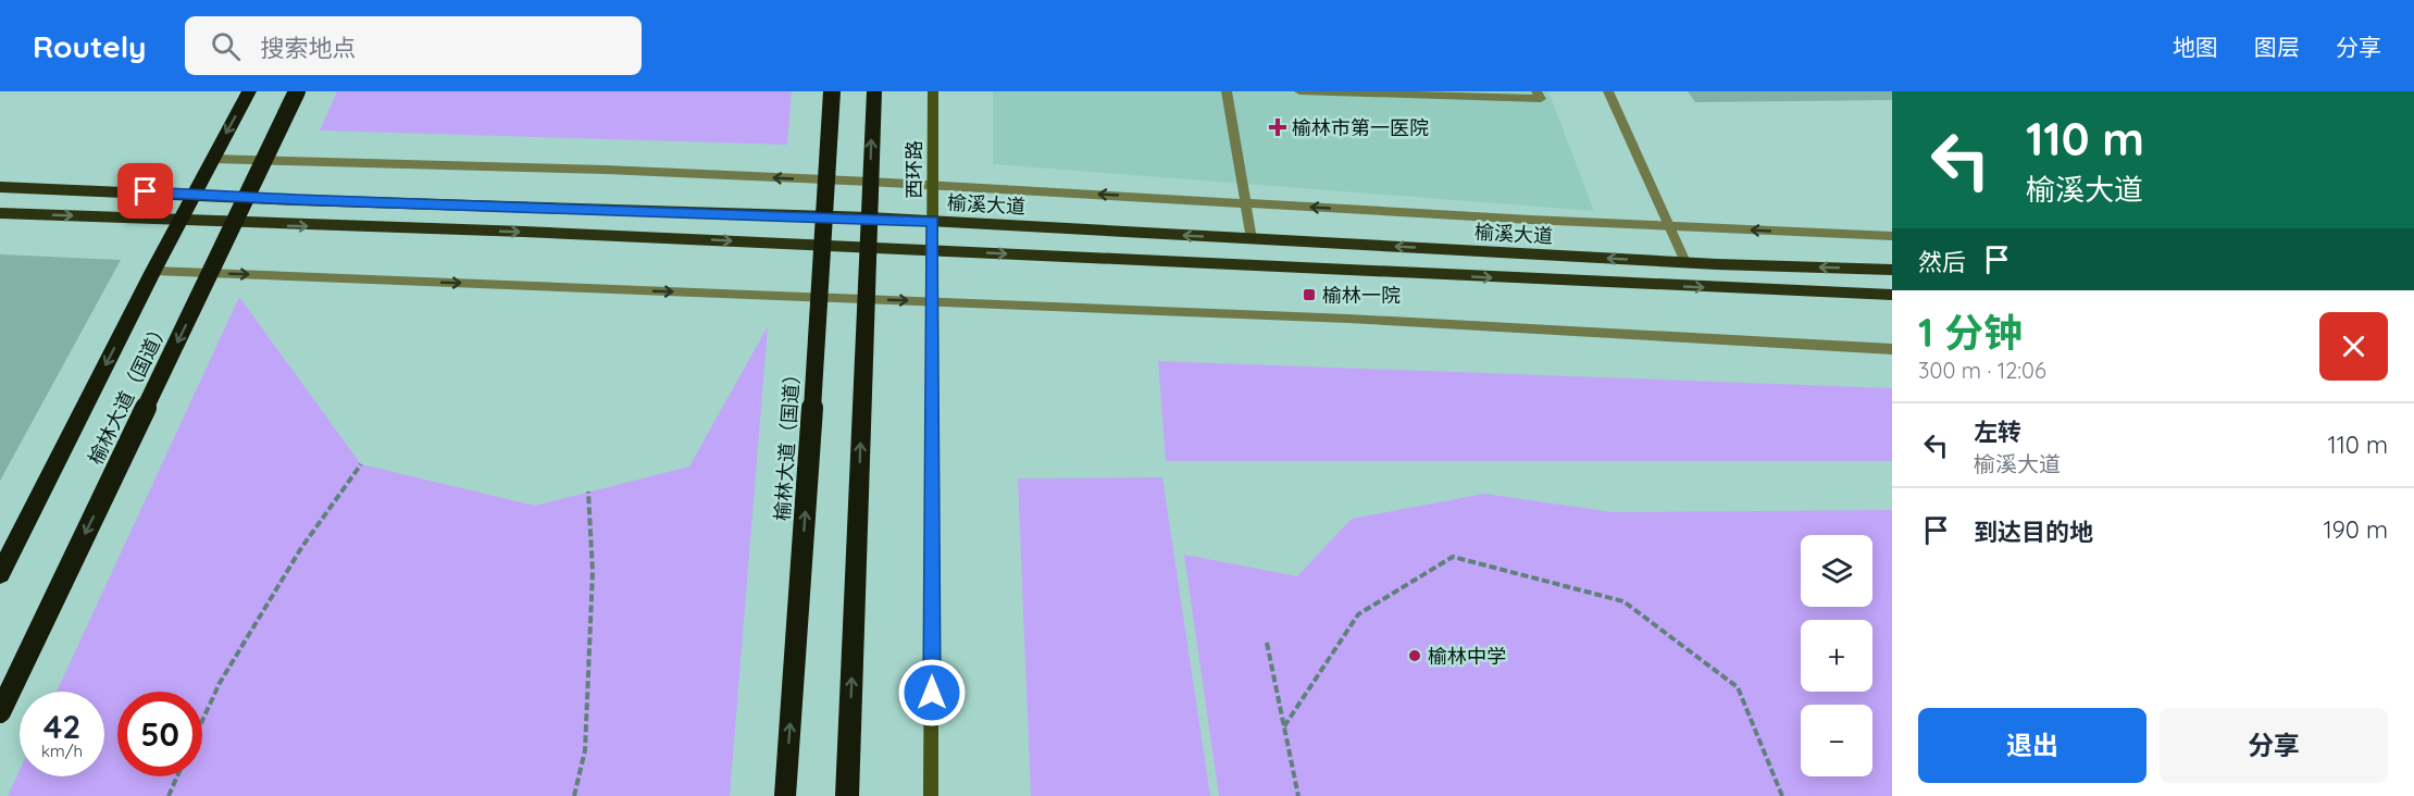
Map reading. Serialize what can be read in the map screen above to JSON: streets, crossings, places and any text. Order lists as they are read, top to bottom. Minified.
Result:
{"streets":{"highway":["榆林大道（国道）"],"main road":["西环路","榆溪大道"]},"crossings":[["西环路","榆溪大道"],["榆溪大道","榆林大道（国道）"]],"places":{"health":["榆林市第一医院"],"transit":["榆林一院"],"other":["榆林中学"]},"page":{"header":"Routely","search":"搜索地点","nav":["地图","图层","分享"],"turn":["110 m","榆溪大道"],"then":"然后","heading":["1 分钟","300 m · 12:06"],"list":[{"name":"左转","note":"榆溪大道","value":"110 m"},{"name":"到达目的地","value":"190 m"}],"map_buttons":["+","−"],"speed":"42 km/h","limit":"50","buttons":["退出","分享"]}}
